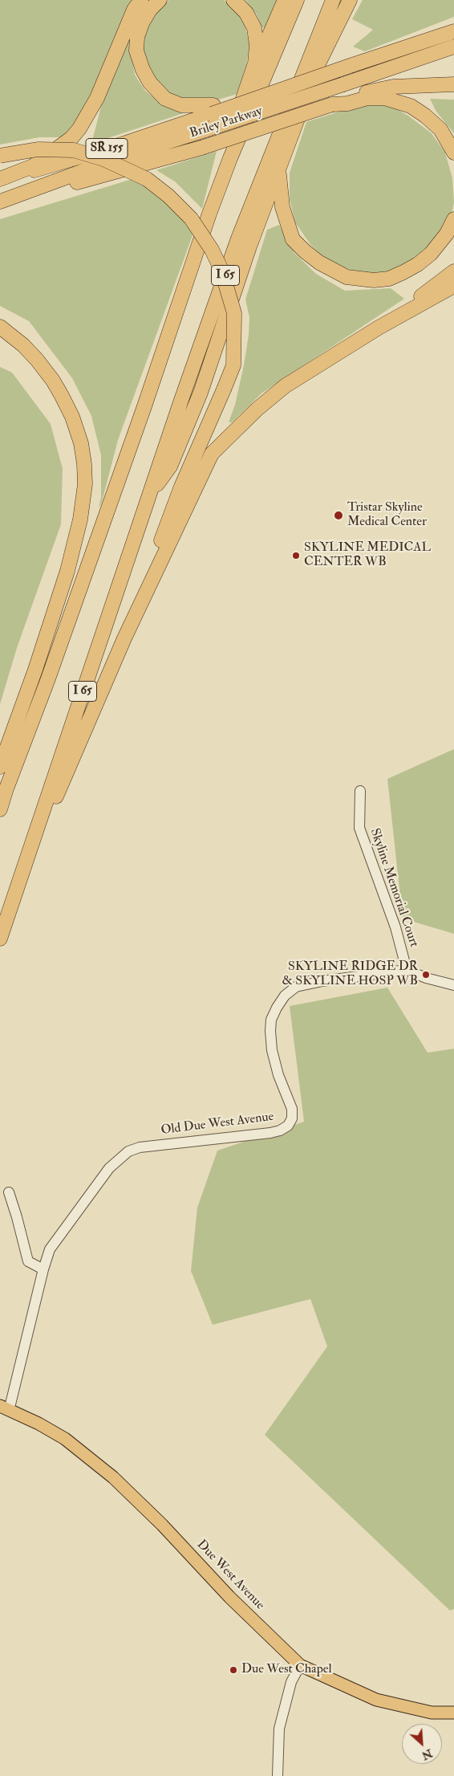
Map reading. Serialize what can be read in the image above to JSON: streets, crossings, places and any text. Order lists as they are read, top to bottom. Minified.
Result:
{"streets":{"highway":["Briley Parkway","SR 155","I 65"],"main road":["Due West Avenue"],"street":["Skyline Memorial Court","Old Due West Avenue"]},"crossings":[["Skyline Memorial Court","Old Due West Avenue"],["Old Due West Avenue","Due West Avenue"]],"places":["Tristar Skyline Medical Center","SKYLINE MEDICAL CENTER WB","SKYLINE RIDGE DR & SKYLINE HOSP WB","Due West Chapel"],"north":"bottom right"}
